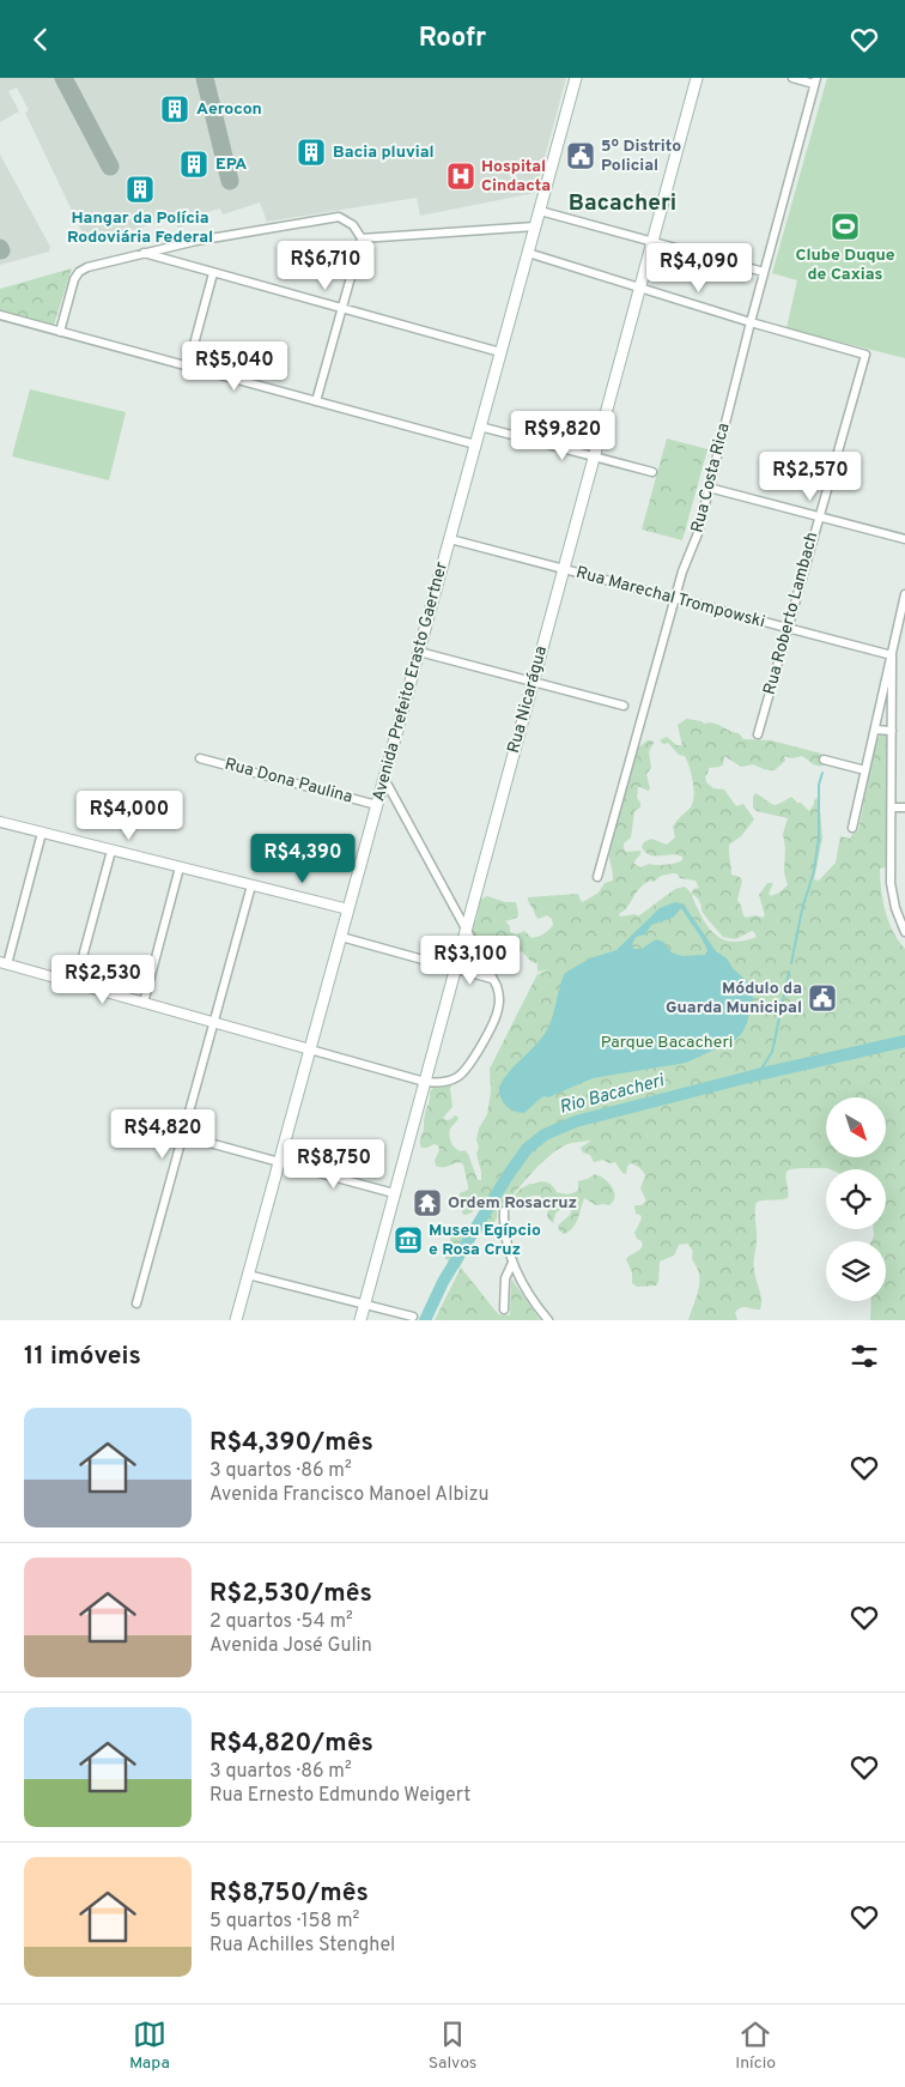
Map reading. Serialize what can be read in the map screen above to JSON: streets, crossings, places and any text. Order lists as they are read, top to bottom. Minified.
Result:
{"streets":{"main road":["Avenida Prefeito Erasto Gaertner","Rua Nicarágua"],"street":["Rua Costa Rica","Rua Marechal Trompowski","Rua Roberto Lambach","Rua Dona Paulina"]},"crossings":[["Rua Costa Rica","Rua Marechal Trompowski"],["Rua Costa Rica","Rua Roberto Lambach"],["Rua Marechal Trompowski","Rua Roberto Lambach"],["Rua Marechal Trompowski","Avenida Prefeito Erasto Gaertner"],["Rua Marechal Trompowski","Rua Nicarágua"],["Avenida Prefeito Erasto Gaertner","Rua Dona Paulina"]],"districts":["Bacacheri"],"water":["Rio Bacacheri"],"parks":["Parque Bacacheri"],"places":{"building":["Aerocon","Bacia pluvial","EPA","Hangar da Polícia Rodoviária Federal"],"public building":["5º Distrito Policial","Módulo da Guarda Municipal"],"hospital":["Hospital Cindacta"],"sports":["Clube Duque de Caxias"],"temple":["Ordem Rosacruz"],"museum":["Museu Egípcio e Rosa Cruz"]},"north":"bottom right","page":{"header":"Roofr","price":["R$6,710","R$4,090","R$5,040","R$9,820","R$2,570","R$4,000","R$4,390","R$3,100","R$2,530","R$4,820","R$8,750"],"heading":"11 imóveis","list":[{"name":"R$4,390/mês","note":"3 quartos · 86 m² · Avenida Francisco Manoel Albizu"},{"name":"R$2,530/mês","note":"2 quartos · 54 m² · Avenida José Gulin"},{"name":"R$4,820/mês","note":"3 quartos · 86 m² · Rua Ernesto Edmundo Weigert"},{"name":"R$8,750/mês","note":"5 quartos · 158 m² · Rua Achilles Stenghel"}],"tabs":["Mapa","Salvos","Início"]}}
